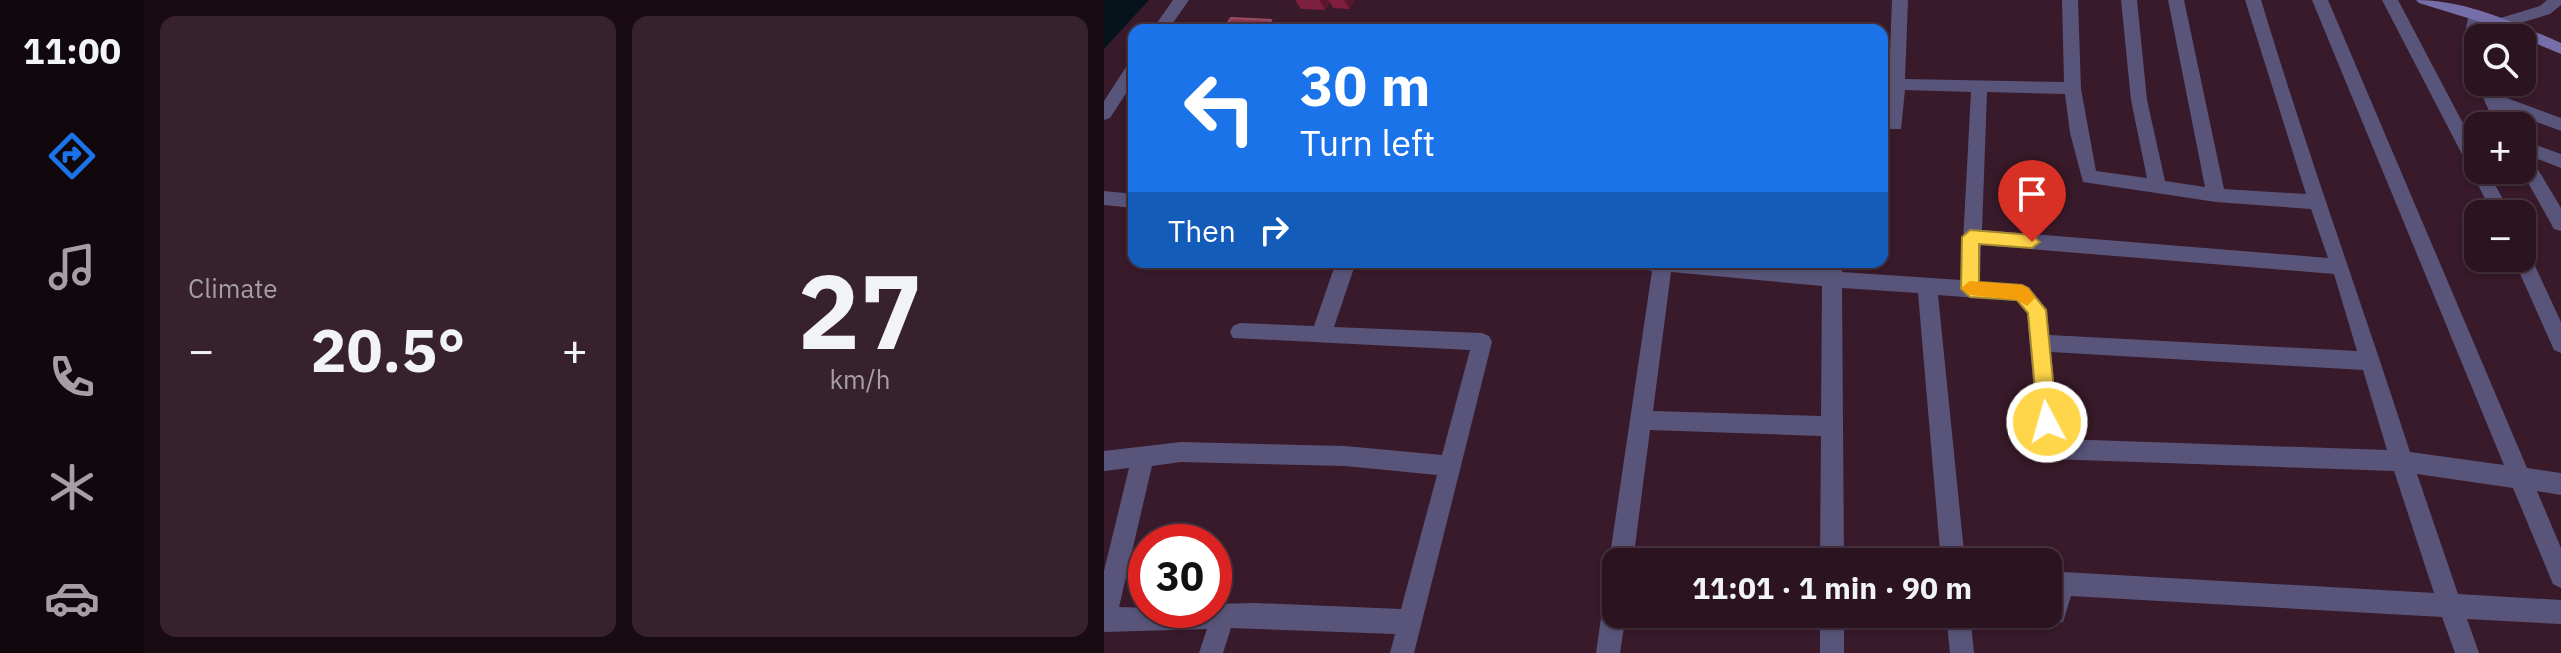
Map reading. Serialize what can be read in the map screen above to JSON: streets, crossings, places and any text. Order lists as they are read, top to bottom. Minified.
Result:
{"page":{"tabs":"11:00","tile":["Climate",["27","km/h"]],"map_buttons":["+","−"],"turn":["30 m","Turn left"],"then":"Then","heat":["−","20.5°","+"],"limit":"30","trip":"11:01 · 1 min · 90 m"}}
